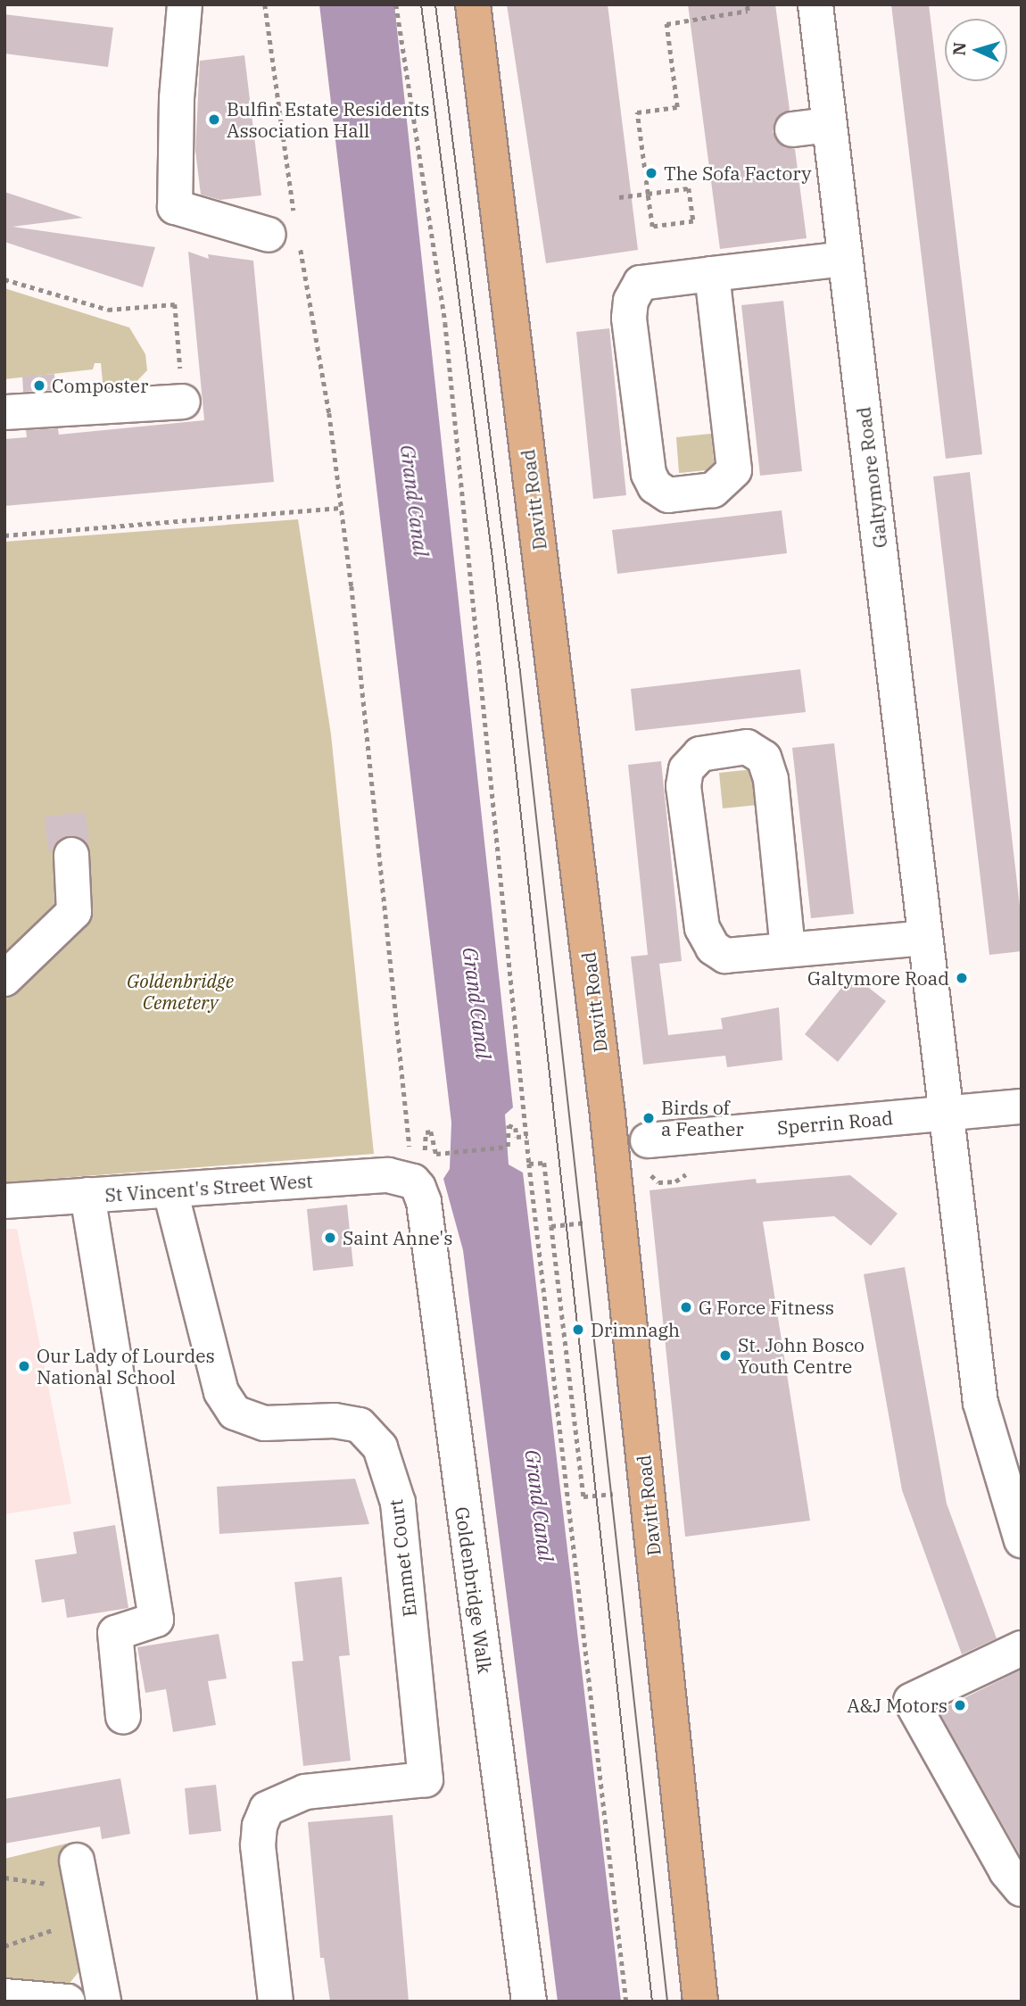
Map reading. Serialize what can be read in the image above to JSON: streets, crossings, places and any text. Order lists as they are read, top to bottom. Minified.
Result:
{"streets":{"main road":["Davitt Road"],"street":["Galtymore Road","Sperrin Road","St Vincent's Street West","Emmet Court","Goldenbridge Walk"]},"crossings":[["Galtymore Road","Sperrin Road"],["St Vincent's Street West","Emmet Court"],["St Vincent's Street West","Goldenbridge Walk"]],"water":["Grand Canal"],"parks":["Goldenbridge Cemetery"],"places":["Bulfin Estate Residents Association Hall","The Sofa Factory","Composter","Galtymore Road","Birds of a Feather","Saint Anne's","G Force Fitness","Drimnagh","St. John Bosco Youth Centre","Our Lady of Lourdes National School","A&J Motors"],"north":"left"}
